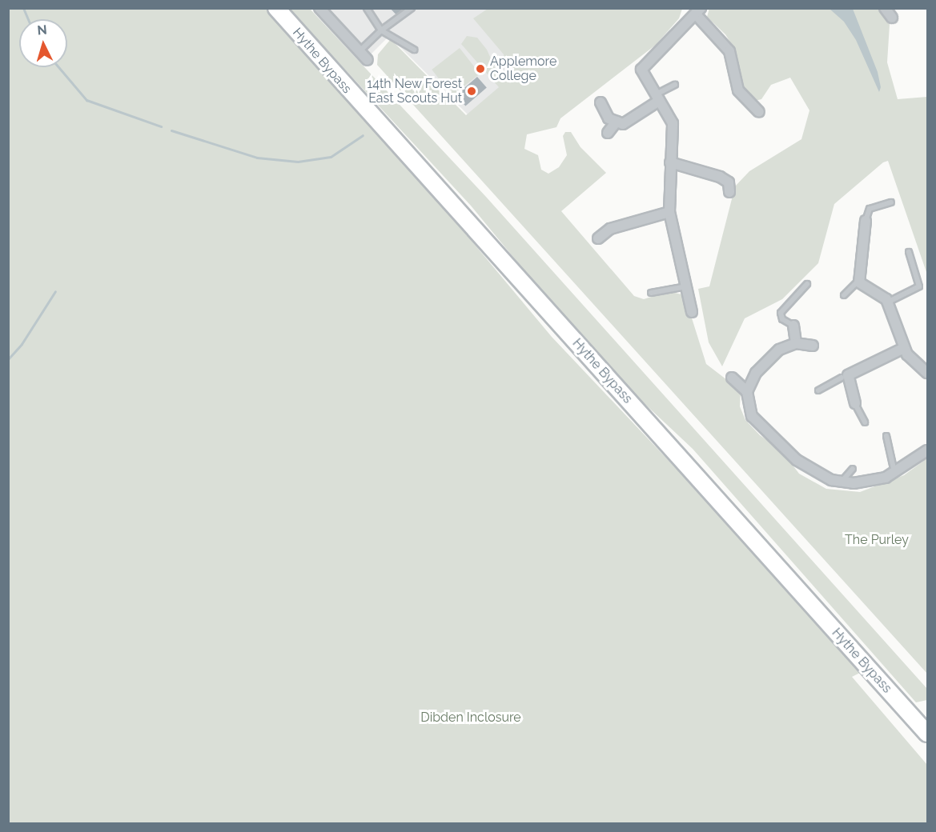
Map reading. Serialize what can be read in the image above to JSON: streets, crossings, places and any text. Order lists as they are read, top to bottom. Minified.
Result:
{"streets":{"main road":["Hythe Bypass"]},"parks":["The Purley","Dibden Inclosure"],"places":["Applemore College","14th New Forest East Scouts Hut"],"north":"top"}
